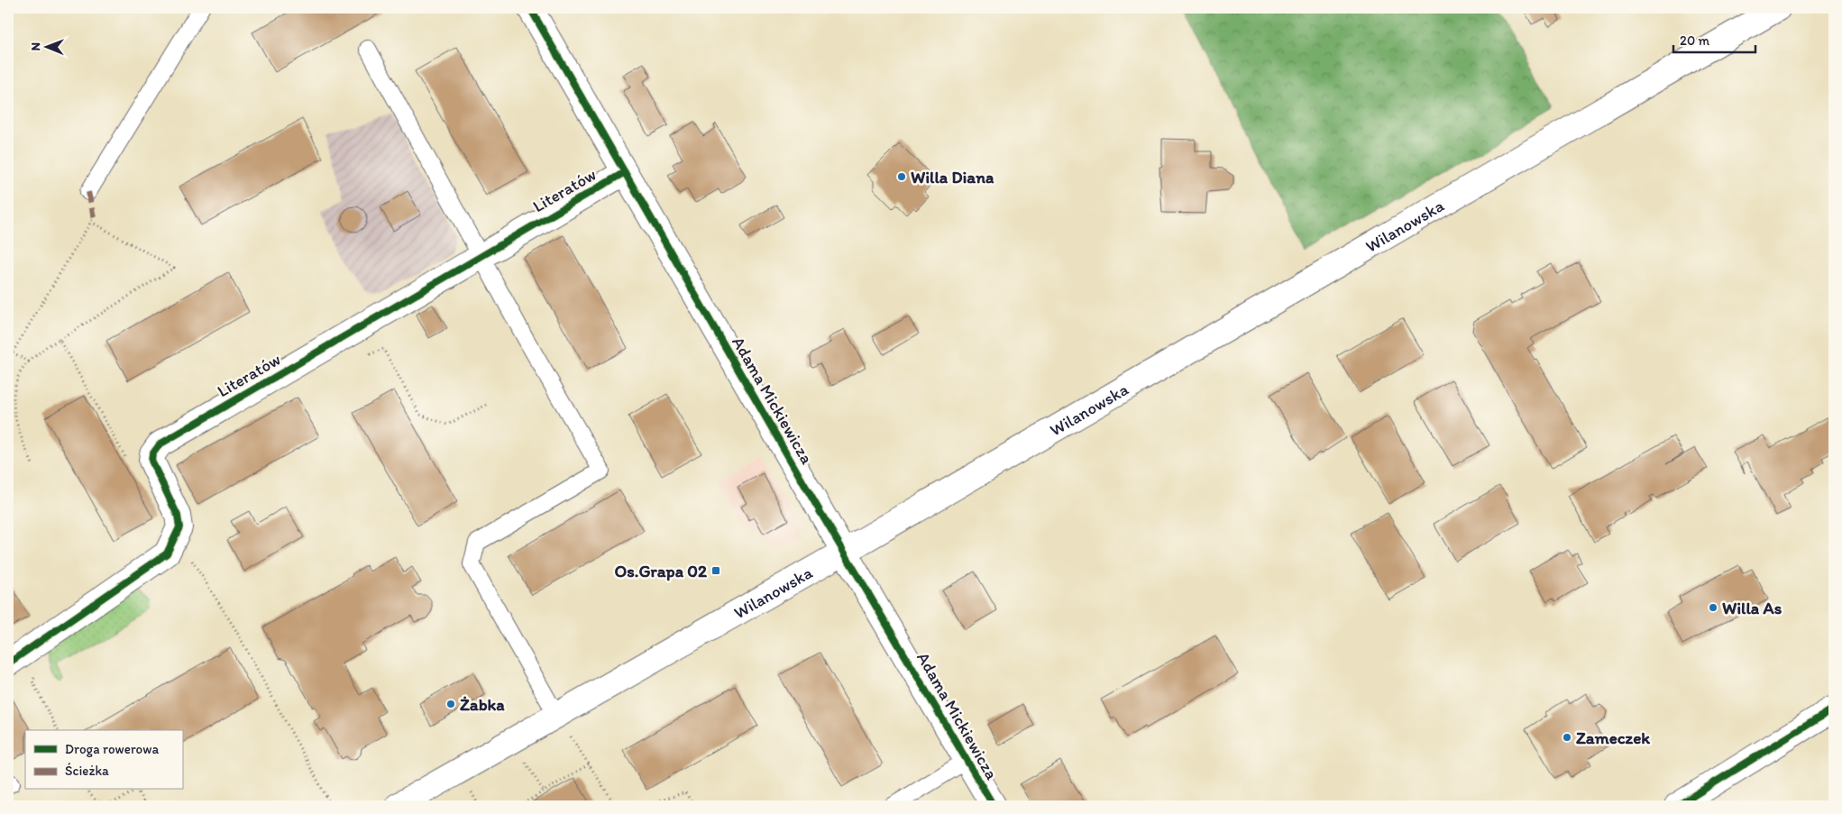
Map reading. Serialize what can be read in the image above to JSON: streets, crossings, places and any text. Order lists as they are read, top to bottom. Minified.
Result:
{"streets":{"street":["Literatów","Wilanowska","Adama Mickiewicza"]},"crossings":[["Literatów","Adama Mickiewicza"],["Wilanowska","Adama Mickiewicza"]],"places":{"other":["Willa Diana","Willa As","Żabka","Zameczek"],"transit":["Os.Grapa 02"]},"legend":["Droga rowerowa","Ścieżka"],"scale_bar":"20 m","north":"left"}
